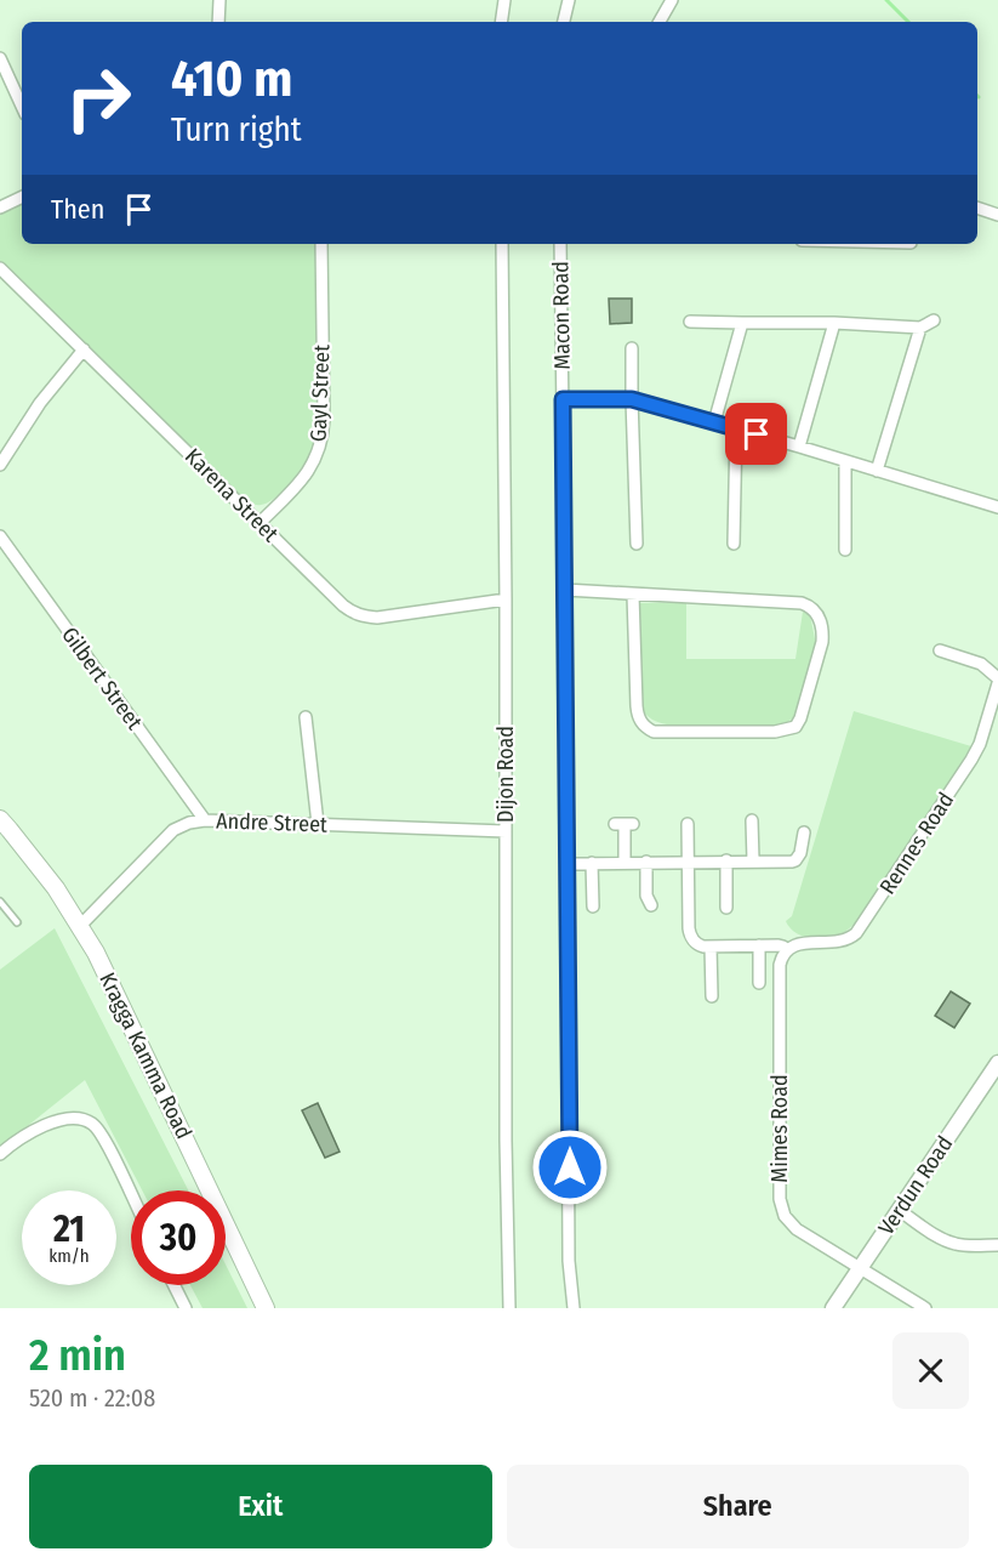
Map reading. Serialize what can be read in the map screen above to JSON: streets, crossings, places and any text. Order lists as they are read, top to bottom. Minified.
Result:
{"streets":{"main road":["Kragga Kamma Road"],"street":["Macon Road","Gayl Street","Karena Street","Gilbert Street","Dijon Road","Andre Street","Rennes Road","Mimes Road","Verdun Road"]},"crossings":[["Gayl Street","Karena Street"],["Karena Street","Dijon Road"],["Gilbert Street","Andre Street"],["Dijon Road","Andre Street"],["Andre Street","Kragga Kamma Road"],["Rennes Road","Mimes Road"],["Mimes Road","Verdun Road"]],"page":{"turn":["410 m","Turn right"],"then":"Then","speed":"21 km/h","limit":"30","heading":["2 min","520 m · 22:08"],"buttons":["Exit","Share"]}}
